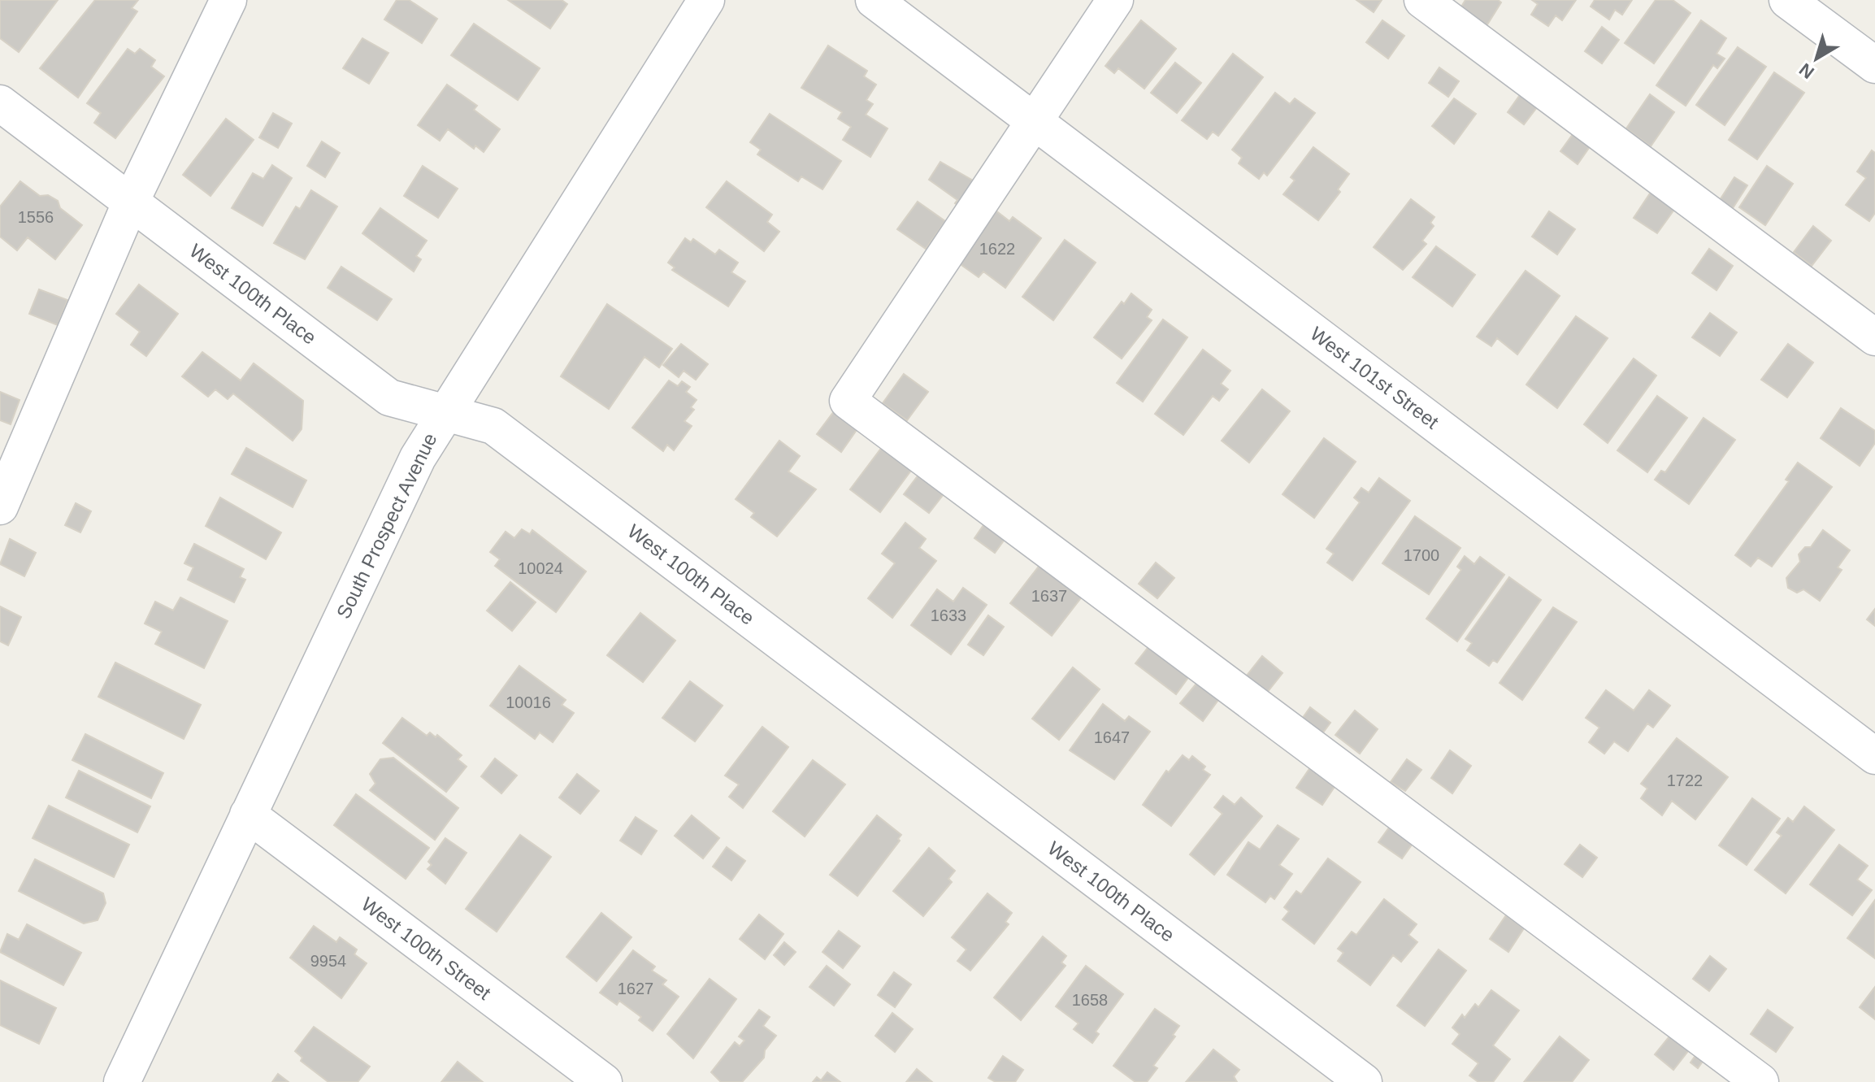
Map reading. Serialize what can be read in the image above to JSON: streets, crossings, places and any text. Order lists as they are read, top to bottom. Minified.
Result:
{"streets":{"street":["West 100th Place","West 101st Street","South Prospect Avenue","West 100th Street"]},"crossings":[["West 100th Place","South Prospect Avenue"],["South Prospect Avenue","West 100th Street"]],"house_numbers":["1556","1622","1700","10024","1637","1633","10016","1647","1722","9954","1627","1658"],"north":"bottom left"}
